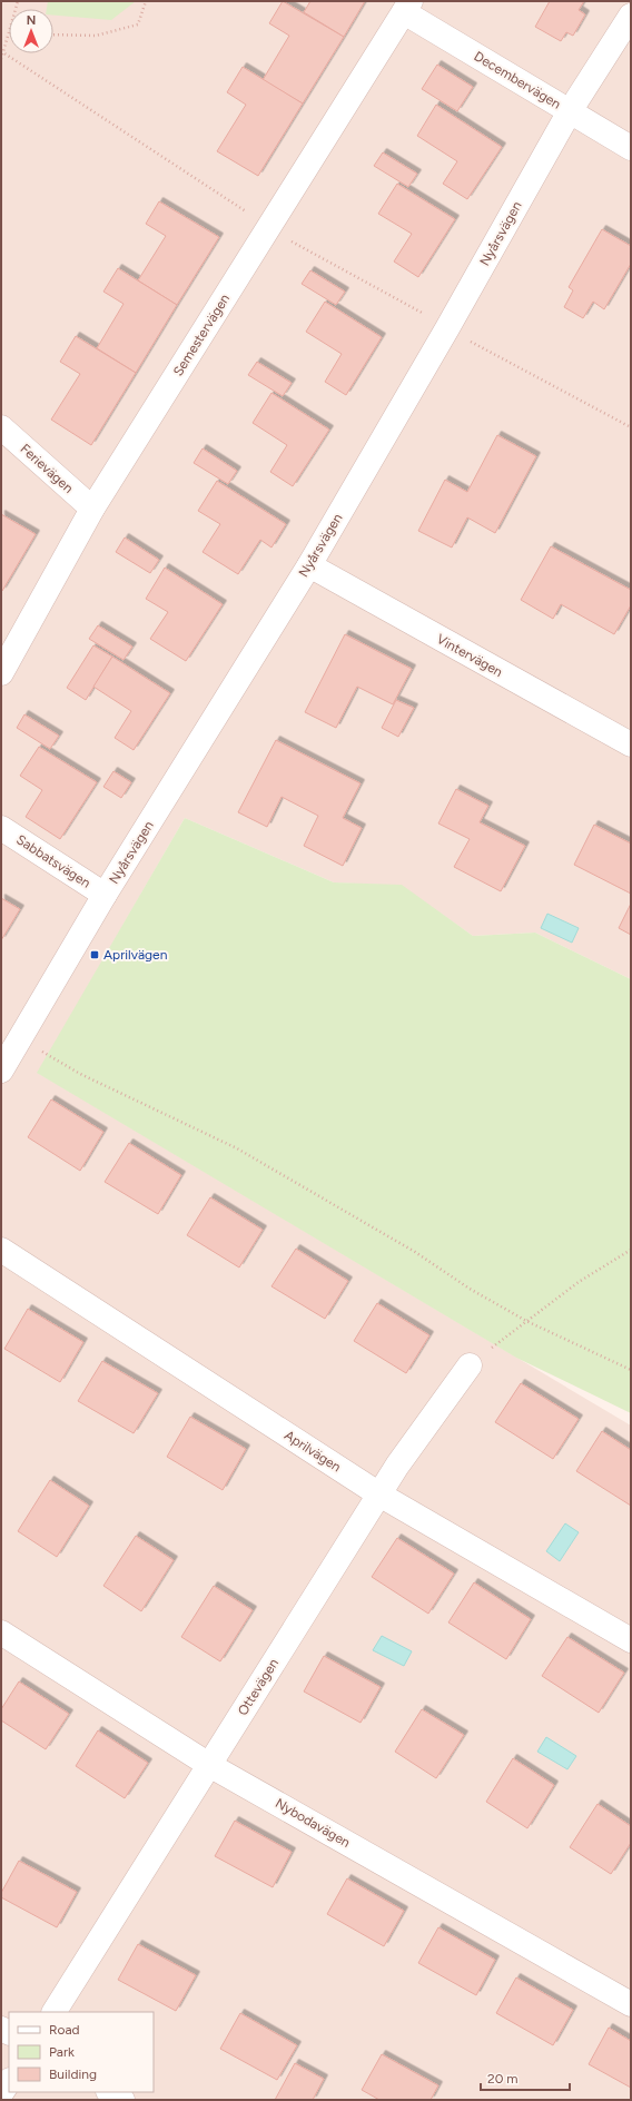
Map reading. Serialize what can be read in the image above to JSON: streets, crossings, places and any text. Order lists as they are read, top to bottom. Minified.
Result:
{"streets":{"street":["Decembervägen","Nyårsvägen","Semestervägen","Ferievägen","Vintervägen","Sabbatsvägen","Aprilvägen","Ottevägen","Nybodavägen"]},"crossings":[["Decembervägen","Nyårsvägen"],["Decembervägen","Semestervägen"],["Nyårsvägen","Vintervägen"],["Nyårsvägen","Sabbatsvägen"],["Semestervägen","Ferievägen"],["Aprilvägen","Ottevägen"],["Ottevägen","Nybodavägen"]],"places":{"transit":["Aprilvägen"]},"legend":["Road","Park","Building"],"scale_bar":"20 m","north":"top"}
